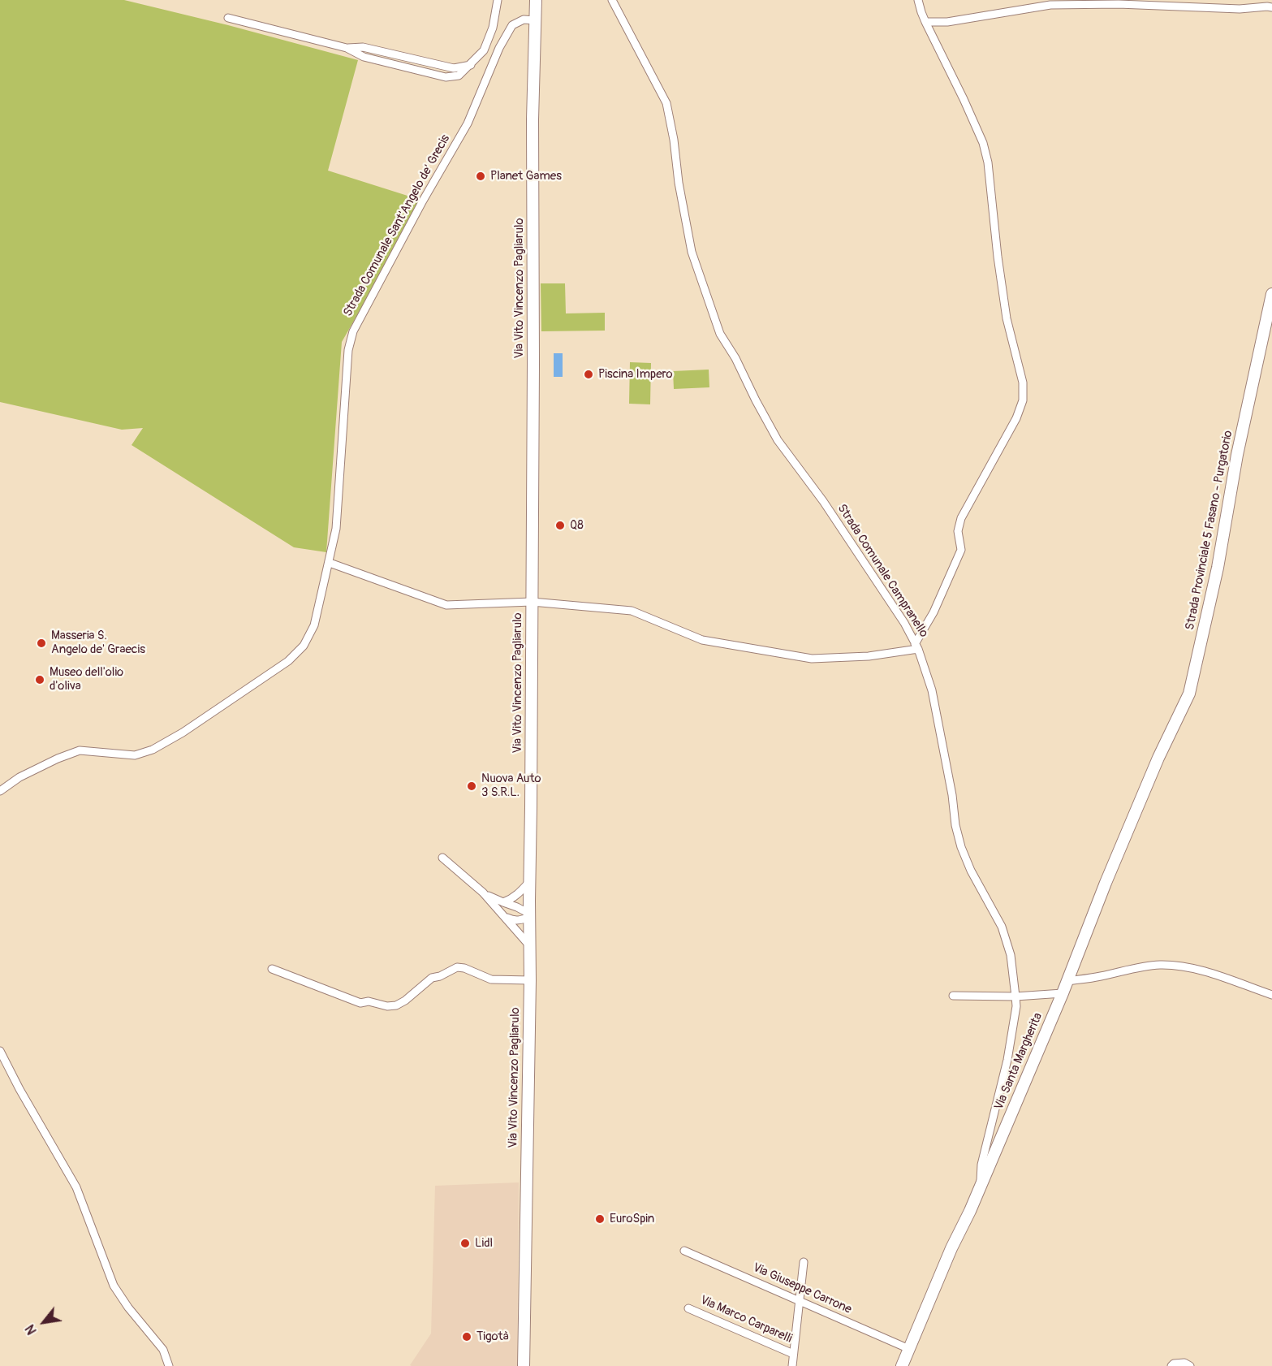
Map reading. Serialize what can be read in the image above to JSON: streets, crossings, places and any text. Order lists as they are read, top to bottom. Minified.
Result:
{"streets":{"street":["Strada Comunale Sant'Angelo de' Grecis","Via Vito Vincenzo Pagliarulo","Strada Provinciale 5 Fasano - Purgatorio","Strada Comunale Campranello","Via Santa Margherita","Via Giuseppe Carrone","Via Marco Carparelli"]},"crossings":[["Strada Comunale Sant'Angelo de' Grecis","Via Vito Vincenzo Pagliarulo"],["Strada Provinciale 5 Fasano - Purgatorio","Via Santa Margherita"],["Strada Comunale Campranello","Via Santa Margherita"],["Via Santa Margherita","Via Giuseppe Carrone"]],"places":["Planet Games","Piscina Impero","Q8","Masseria S. Angelo de' Graecis","Museo dell'olio d'oliva","Nuova Auto 3 S.R.L.","EuroSpin","Lidl","Tigotà"],"north":"bottom left"}
